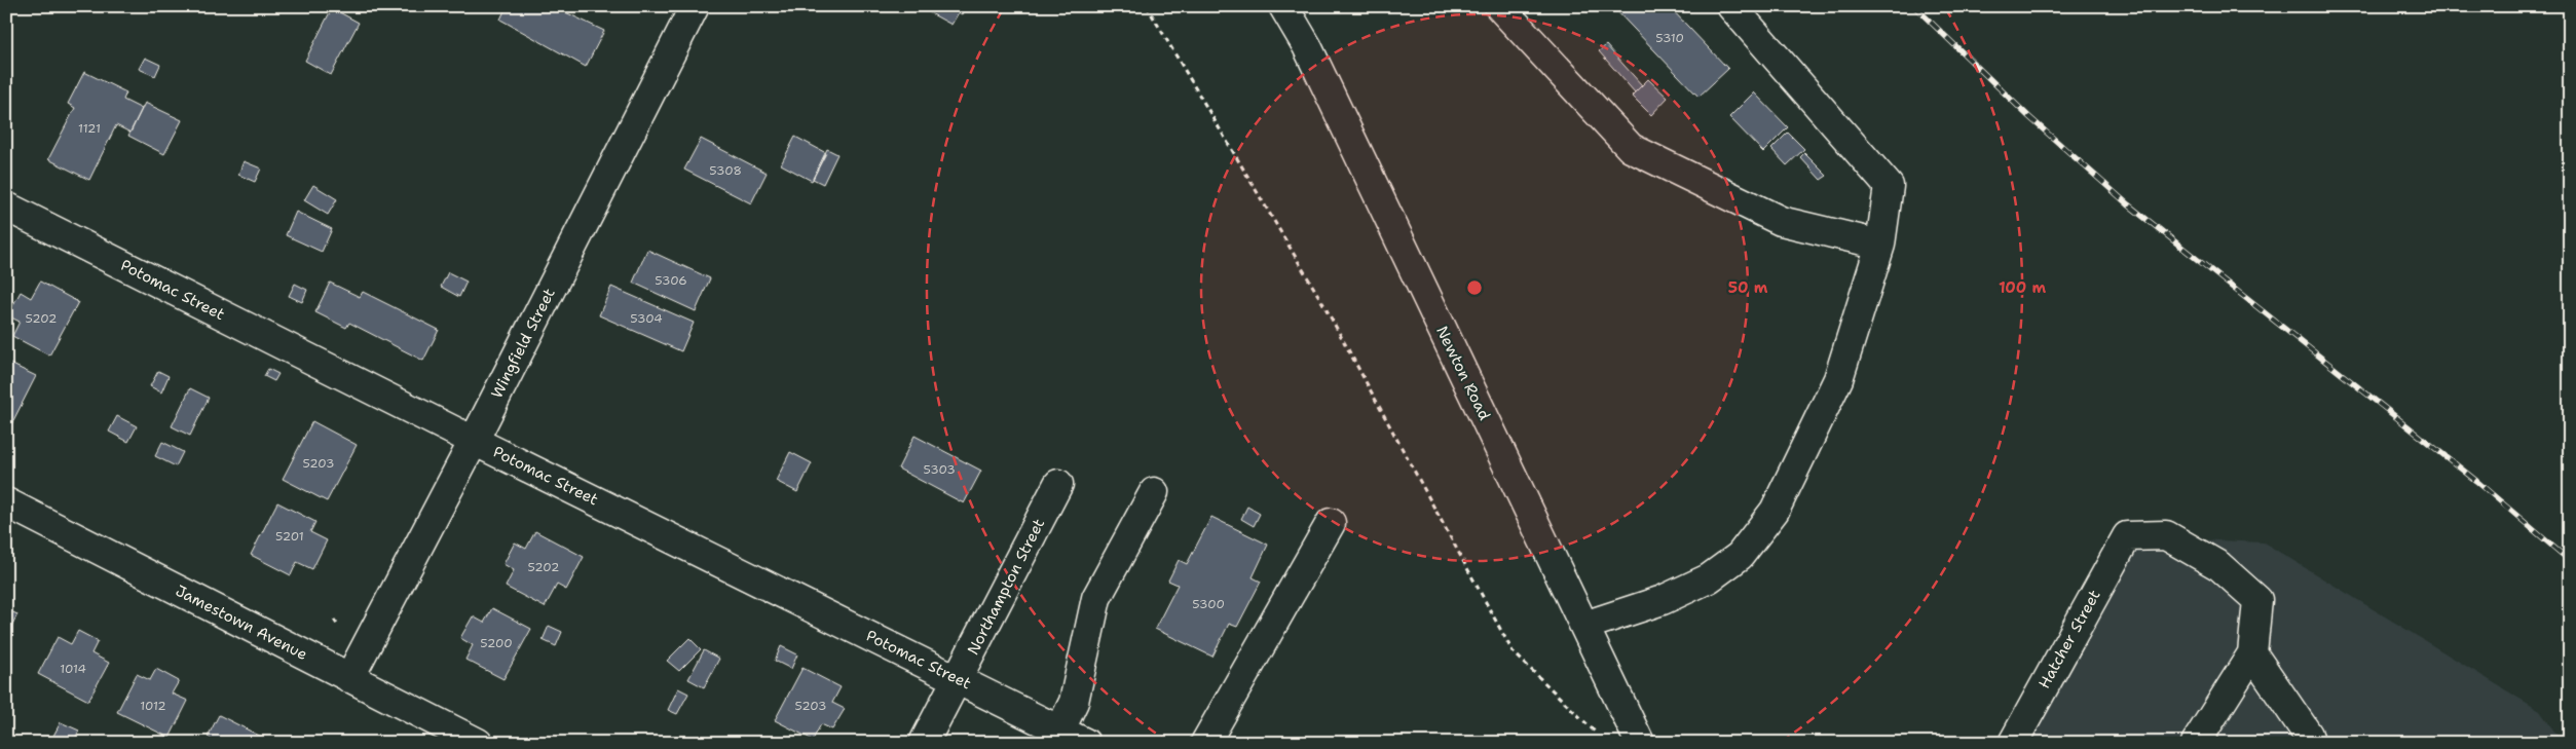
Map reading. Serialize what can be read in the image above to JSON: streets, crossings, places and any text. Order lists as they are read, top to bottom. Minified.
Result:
{"streets":{"street":["Potomac Street","Wingfield Street","Newton Road","Northampton Street","Jamestown Avenue","Hatcher Street"]},"crossings":[["Potomac Street","Wingfield Street"],["Potomac Street","Northampton Street"],["Wingfield Street","Jamestown Avenue"]],"house_numbers":["5310","1121","5308","5306","5202","5304","5203","5303","5201","5202","5300","5200","1014","1012","5203"],"rings":["50 m","100 m"]}
